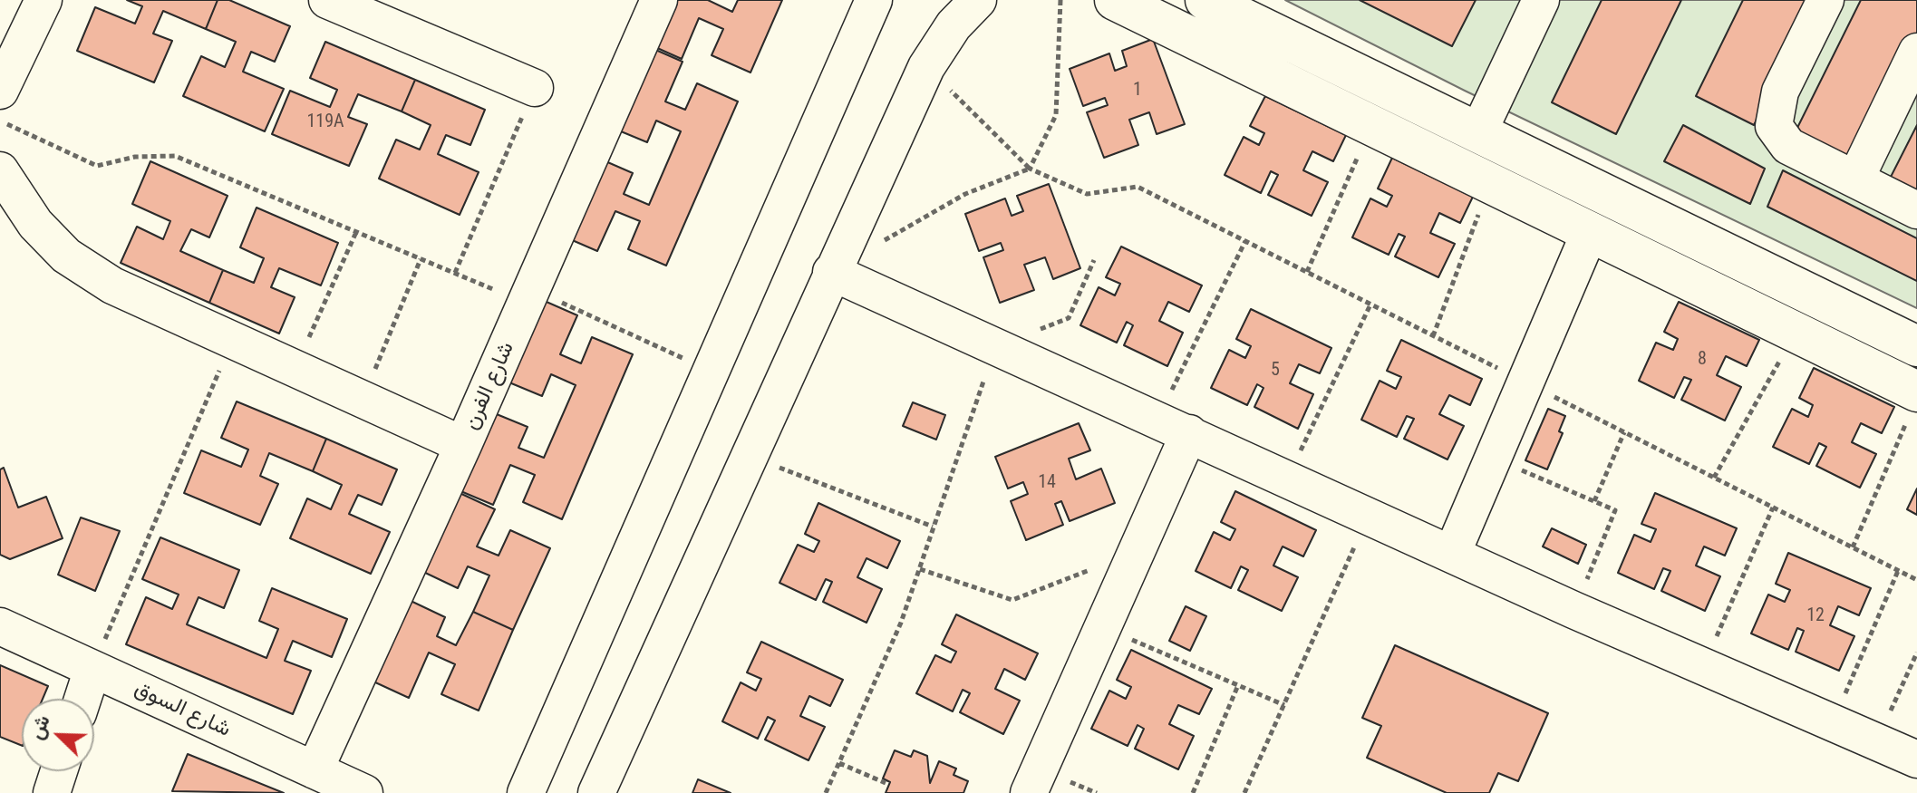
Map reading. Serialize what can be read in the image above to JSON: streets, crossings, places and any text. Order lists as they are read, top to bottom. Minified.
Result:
{"streets":{"street":["شارع الفرن","شارع السوق"]},"crossings":[["شارع الفرن","شارع السوق"]],"house_numbers":["1","119A","8","5","14","12"],"north":"top left"}
